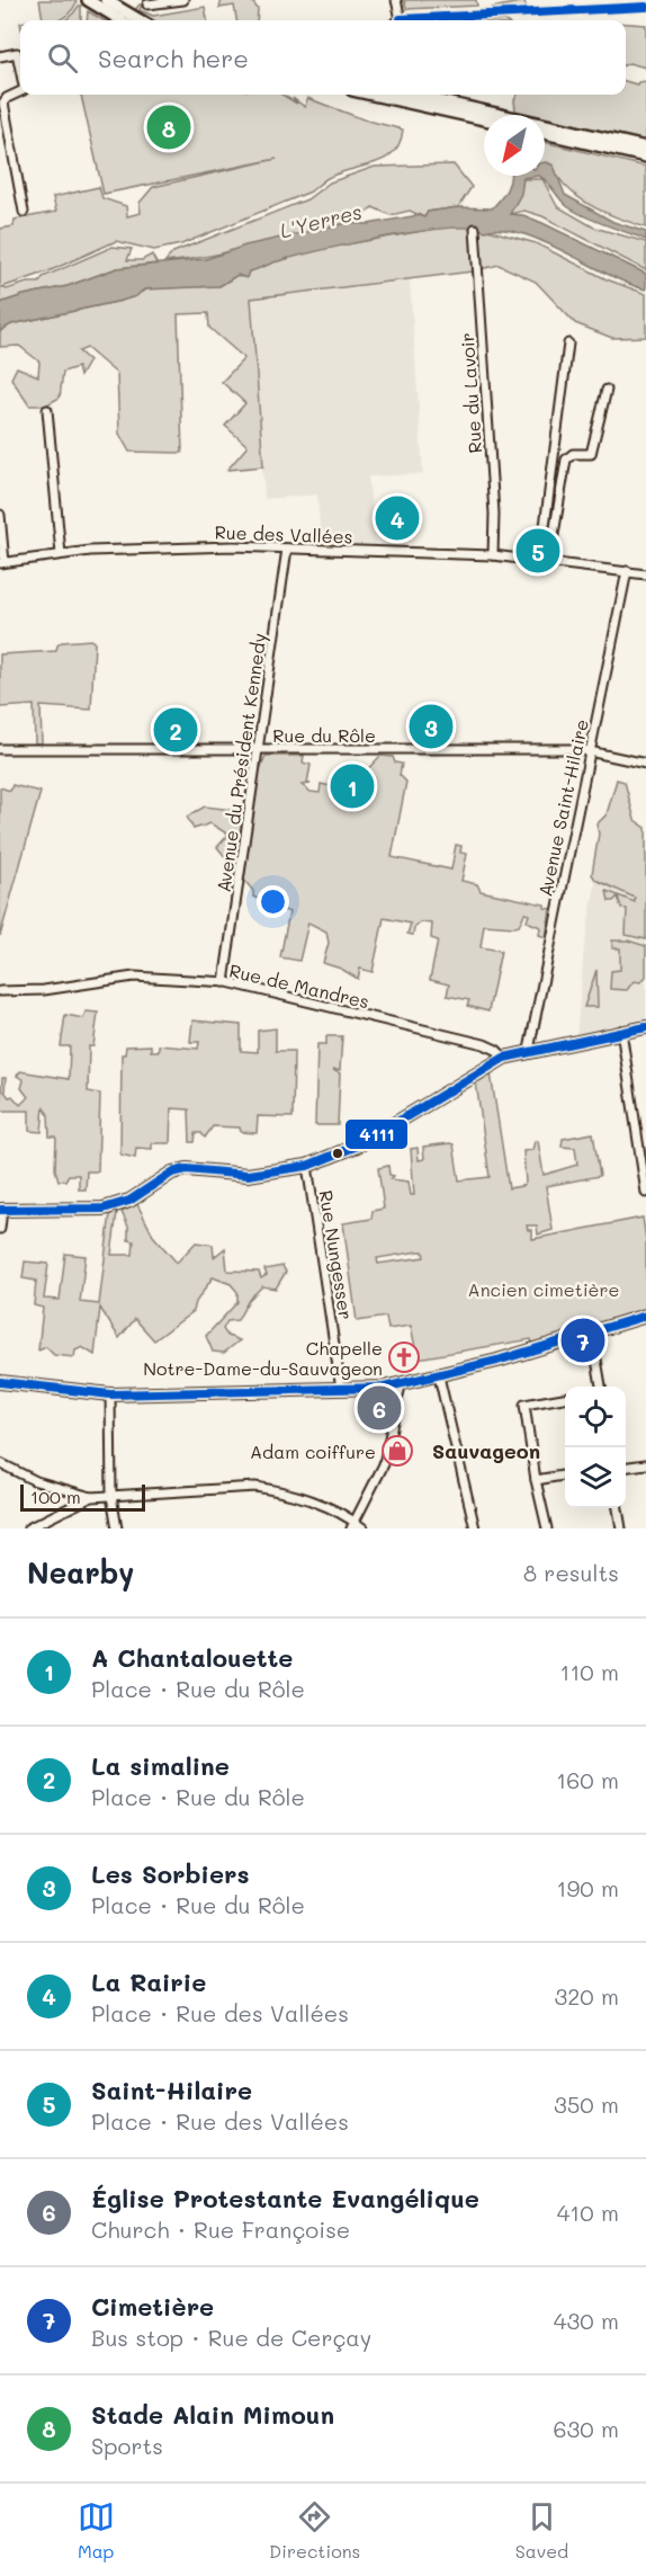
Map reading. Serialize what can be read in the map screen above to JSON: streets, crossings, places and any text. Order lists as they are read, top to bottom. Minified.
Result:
{"streets":{"street":["Rue du Lavoir","Rue des Vallées","Rue du Rôle","Avenue du Président Kennedy","Avenue Saint-Hilaire","Rue de Mandres","Rue Nungesser"]},"crossings":[["Rue du Lavoir","Rue des Vallées"],["Rue des Vallées","Avenue du Président Kennedy"],["Rue des Vallées","Avenue Saint-Hilaire"],["Rue du Rôle","Avenue du Président Kennedy"],["Rue du Rôle","Avenue Saint-Hilaire"],["Avenue du Président Kennedy","Rue de Mandres"]],"districts":["Sauvageon"],"water":["L'Yerres"],"parks":["Ancien cimetière"],"places":{"church":["Chapelle Notre-Dame-du-Sauvageon"],"shop":["Adam coiffure"]},"lines":["transit line 4111"],"scale_bar":"100 m","north":"bottom left","page":{"search":"Search here","pins":["8","4","5","3","2","1","7","6"],"scale":"100 m","heading":["Nearby","8 results"],"list":[{"mark":"1","name":"A Chantalouette","note":"Place · Rue du Rôle","value":"110 m"},{"mark":"2","name":"La simaline","note":"Place · Rue du Rôle","value":"160 m"},{"mark":"3","name":"Les Sorbiers","note":"Place · Rue du Rôle","value":"190 m"},{"mark":"4","name":"La Rairie","note":"Place · Rue des Vallées","value":"320 m"},{"mark":"5","name":"Saint-Hilaire","note":"Place · Rue des Vallées","value":"350 m"},{"mark":"6","name":"Église Protestante Evangélique","note":"Church · Rue Françoise","value":"410 m"},{"mark":"7","name":"Cimetière","note":"Bus stop · Rue de Cerçay","value":"430 m"},{"mark":"8","name":"Stade Alain Mimoun","note":"Sports","value":"630 m"}],"nav":["Map","Directions","Saved"]}}
